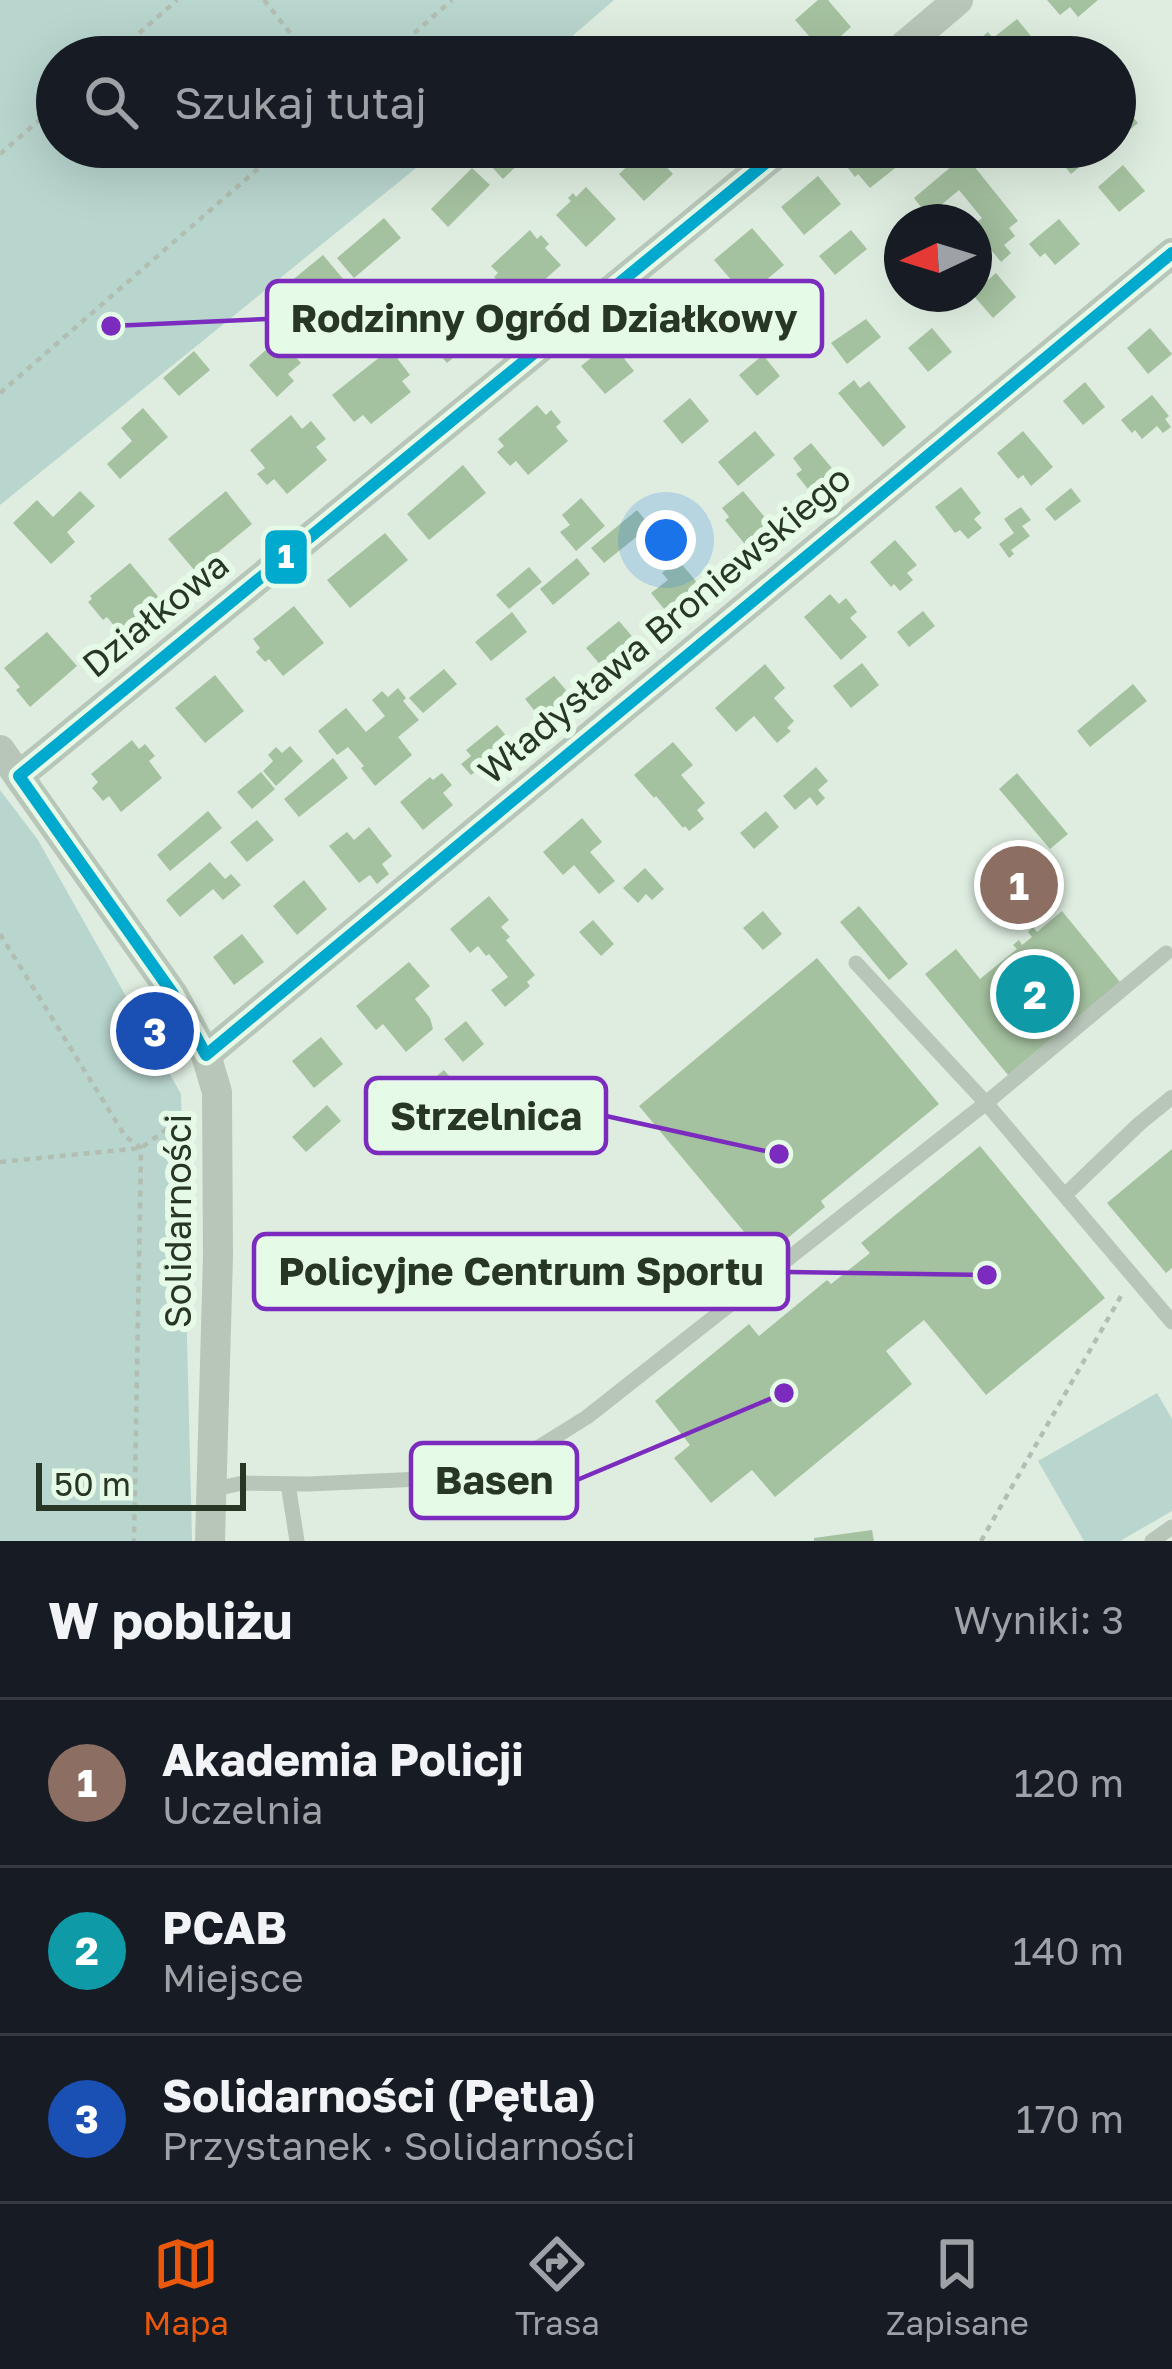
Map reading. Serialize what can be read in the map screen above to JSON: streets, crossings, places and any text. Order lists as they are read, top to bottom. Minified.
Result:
{"streets":{"street":["Działkowa","Władysława Broniewskiego","Solidarności"]},"crossings":[["Działkowa","Solidarności"],["Władysława Broniewskiego","Solidarności"]],"places":["Rodzinny Ogród Działkowy","Strzelnica","Policyjne Centrum Sportu","Basen"],"lines":["transit line 1"],"scale_bar":"50 m","north":"left","page":{"search":"Szukaj tutaj","pins":["1","2","3"],"scale":"50 m","heading":["W pobliżu","Wyniki: 3"],"list":[{"mark":"1","name":"Akademia Policji","note":"Uczelnia","value":"120 m"},{"mark":"2","name":"PCAB","note":"Miejsce","value":"140 m"},{"mark":"3","name":"Solidarności (Pętla)","note":"Przystanek · Solidarności","value":"170 m"}],"nav":["Mapa","Trasa","Zapisane"]}}
